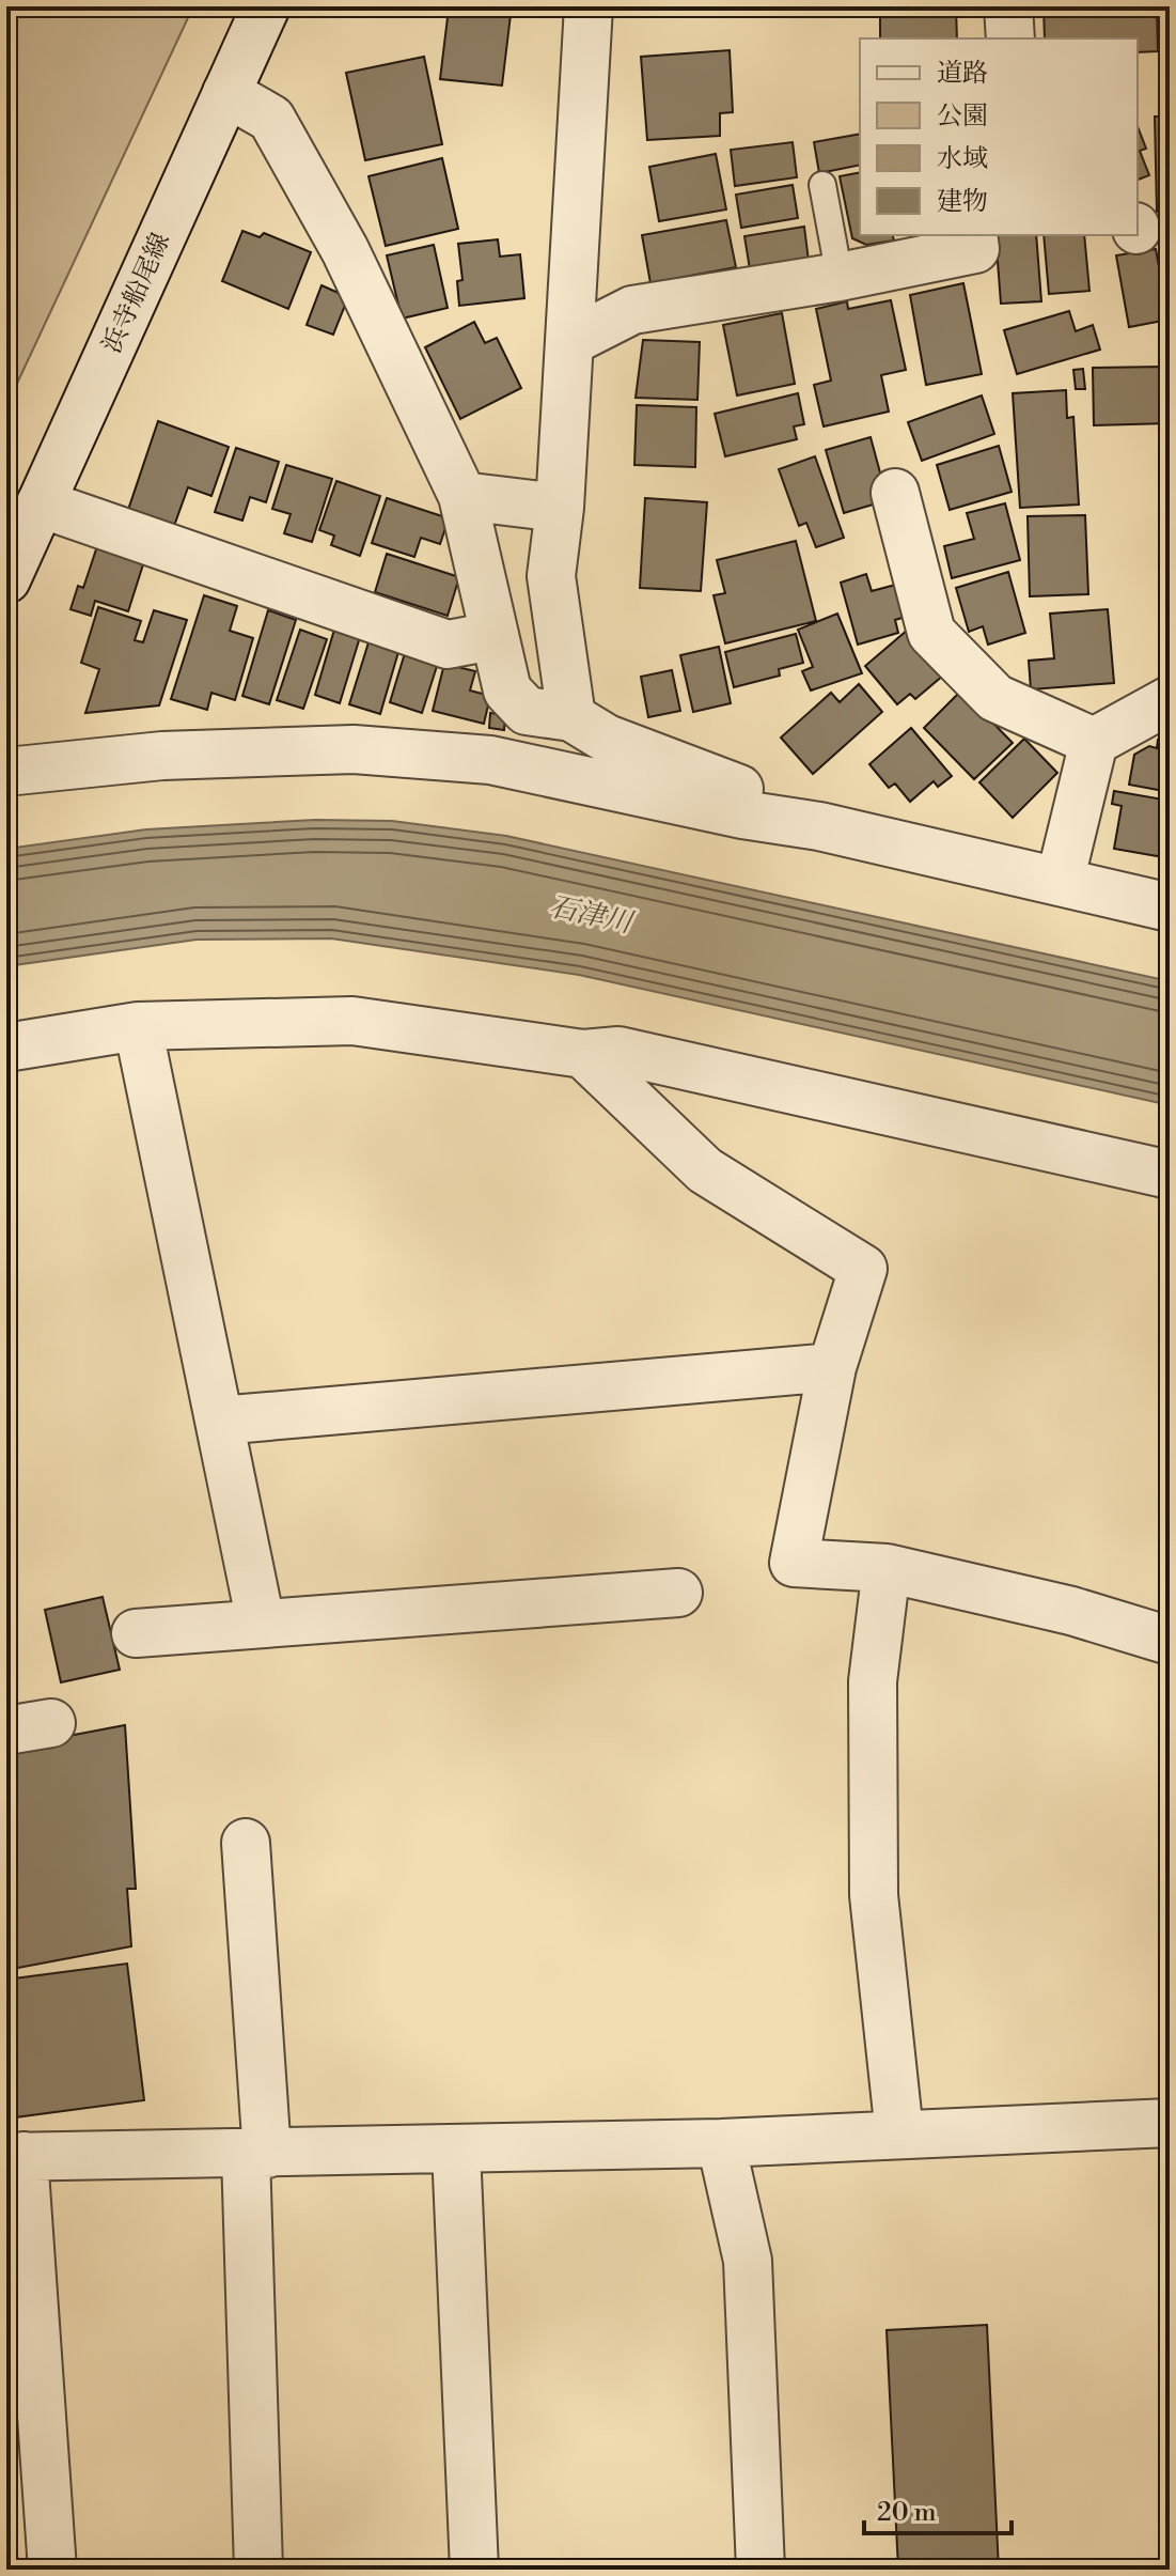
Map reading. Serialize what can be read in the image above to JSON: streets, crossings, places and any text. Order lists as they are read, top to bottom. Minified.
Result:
{"streets":{"street":["浜寺船尾線"]},"water":["石津川"],"legend":["道路","公園","水域","建物"],"scale_bar":"20 m"}
